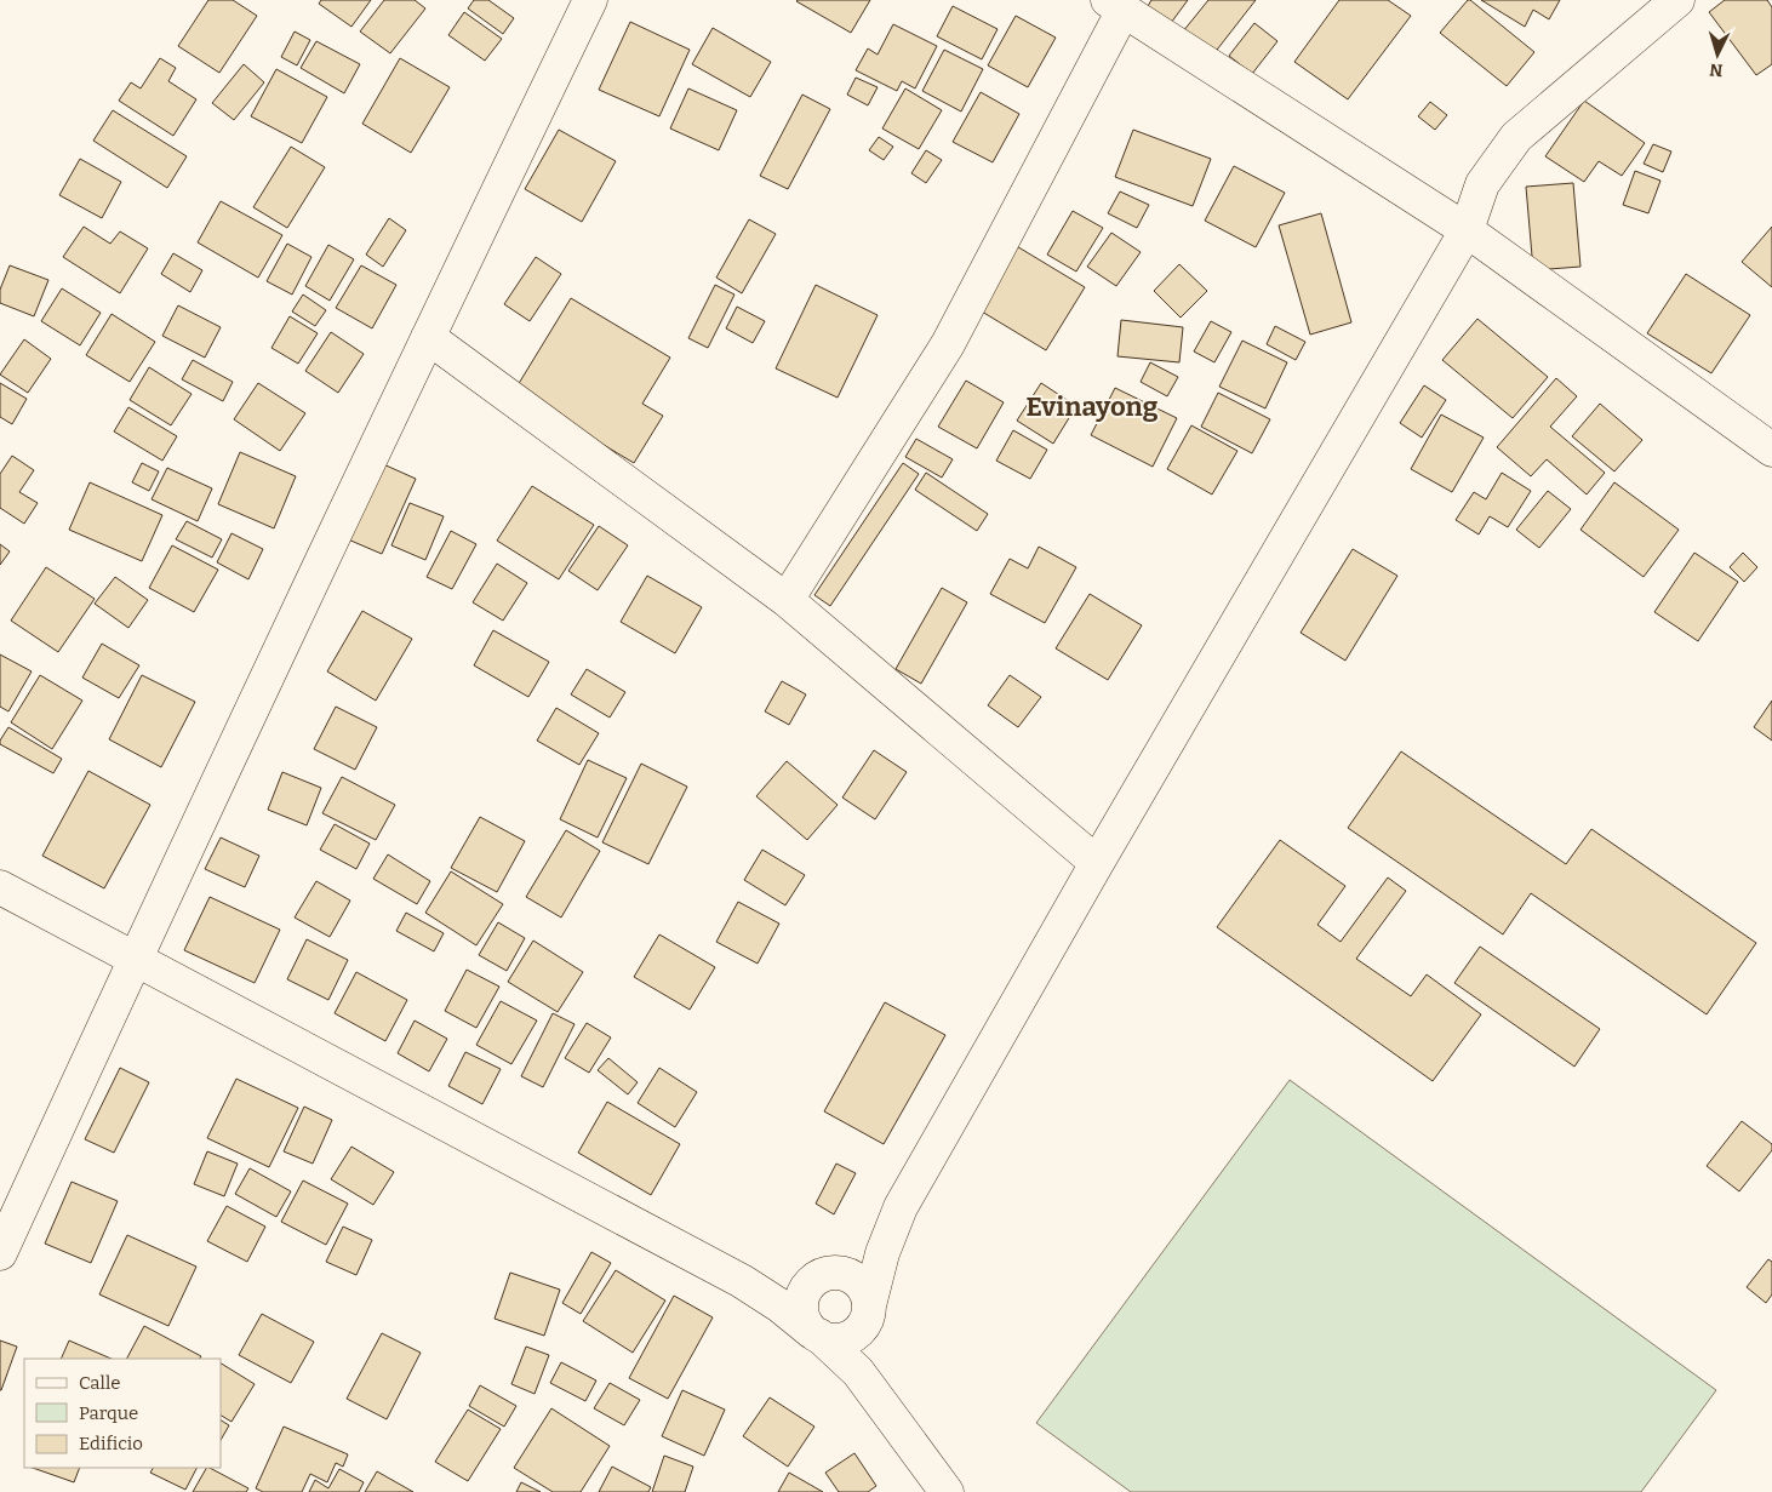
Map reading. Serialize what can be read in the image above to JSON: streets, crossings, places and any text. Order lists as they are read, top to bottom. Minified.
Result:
{"districts":["Evinayong"],"legend":["Calle","Parque","Edificio"],"north":"bottom"}
